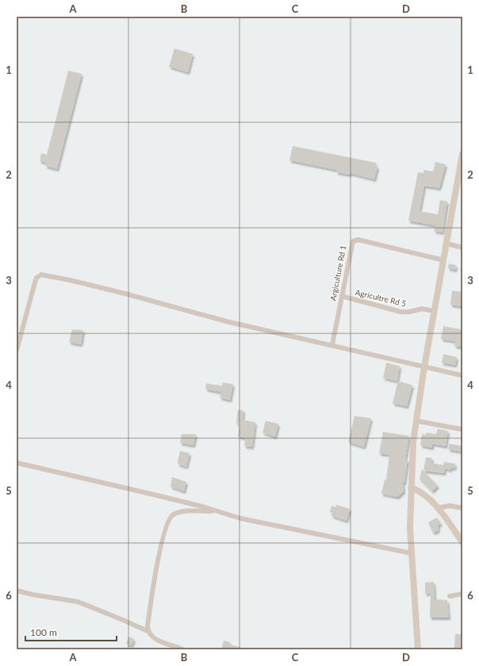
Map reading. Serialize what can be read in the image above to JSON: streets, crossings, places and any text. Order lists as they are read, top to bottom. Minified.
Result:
{"streets":{"street":["Argiculture Rd 1","Agricultre Rd 5"]},"crossings":[["Argiculture Rd 1","Agricultre Rd 5"]],"scale_bar":"100 m","grid":{"columns":["A","B","C","D"],"rows":["1","2","3","4","5","6"]}}
